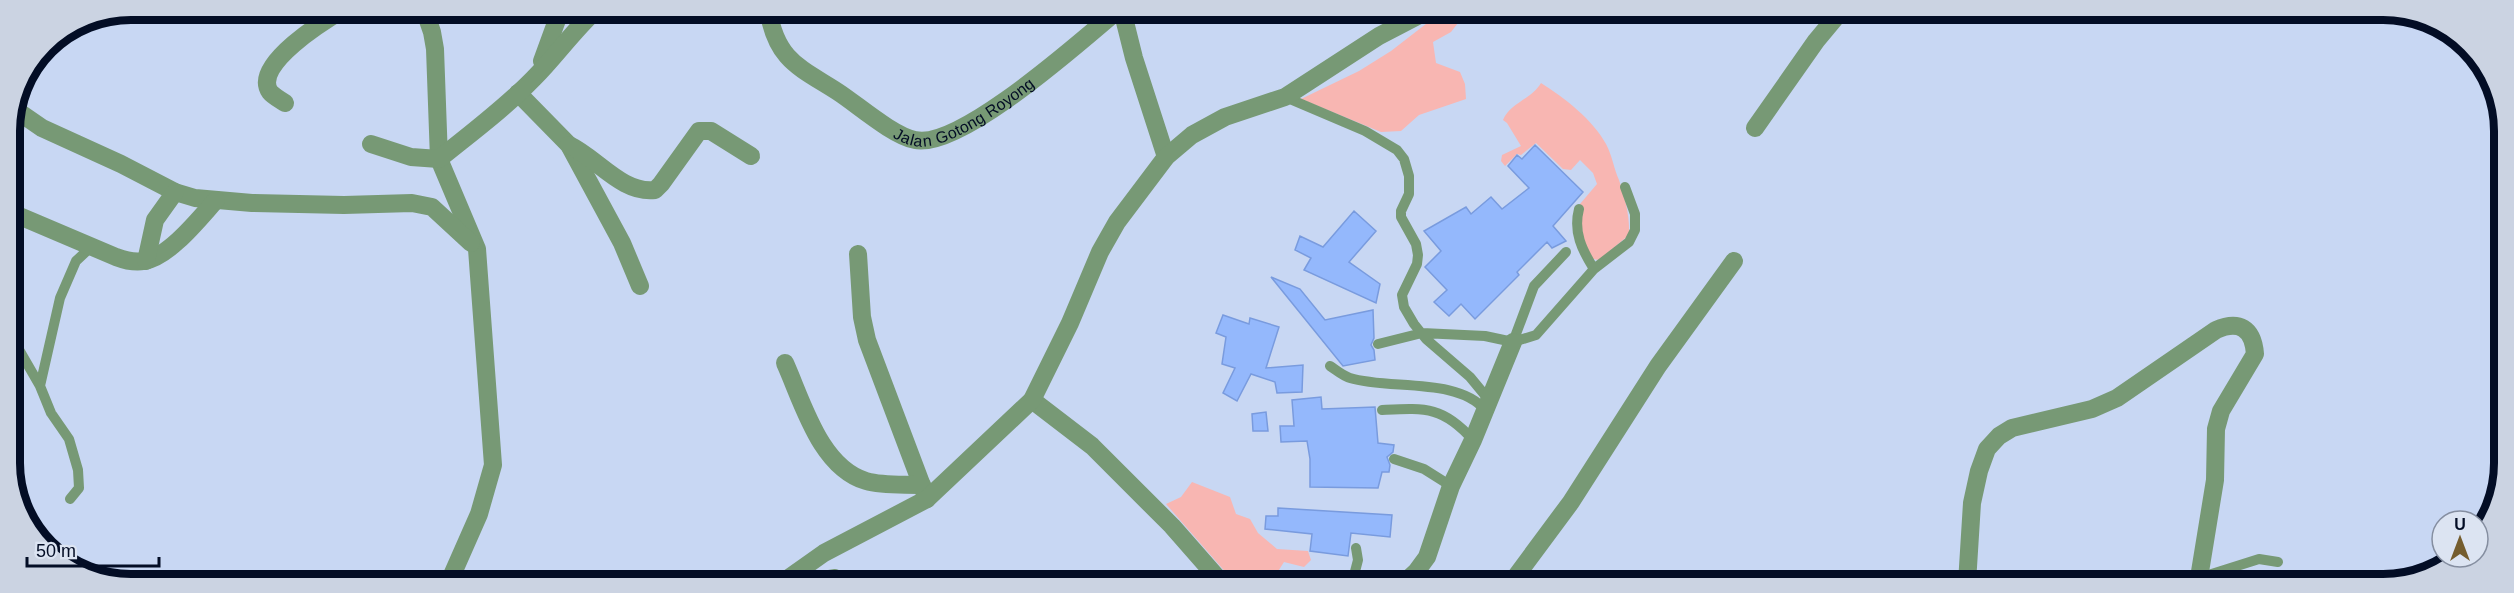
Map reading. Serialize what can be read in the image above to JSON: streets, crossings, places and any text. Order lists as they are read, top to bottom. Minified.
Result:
{"streets":{"street":["Jalan Gotong Royong"]},"scale_bar":"50 m","north":"top"}
